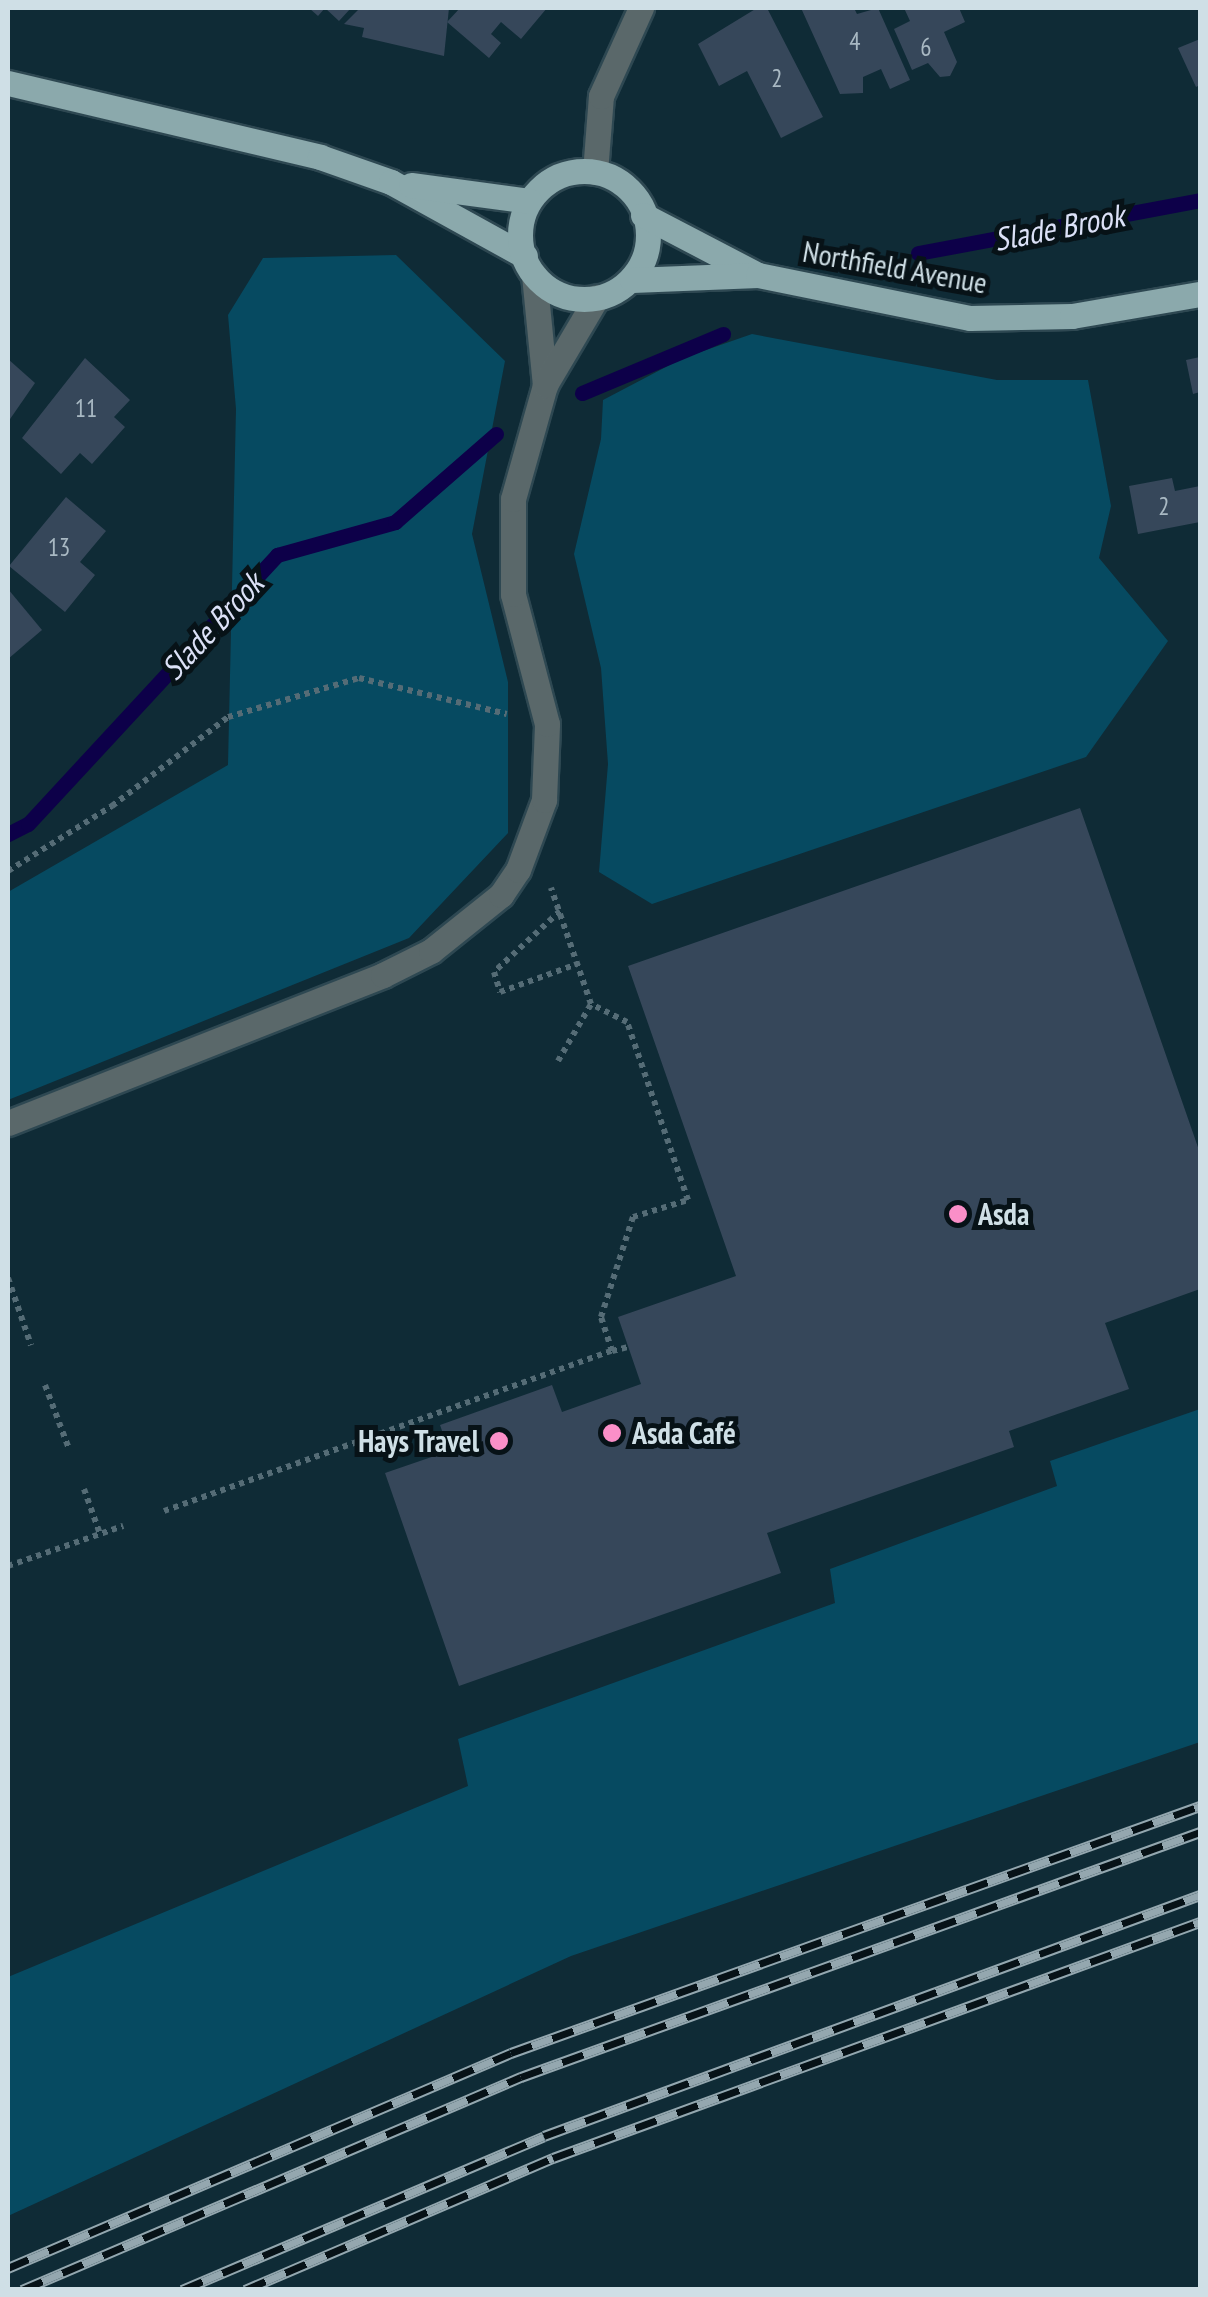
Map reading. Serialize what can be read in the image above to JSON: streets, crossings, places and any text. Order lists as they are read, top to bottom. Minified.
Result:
{"streets":{"main road":["Northfield Avenue"]},"water":["Slade Brook"],"places":["Asda","Asda Café","Hays Travel"],"house_numbers":["4","6","2","11","2","13"]}
